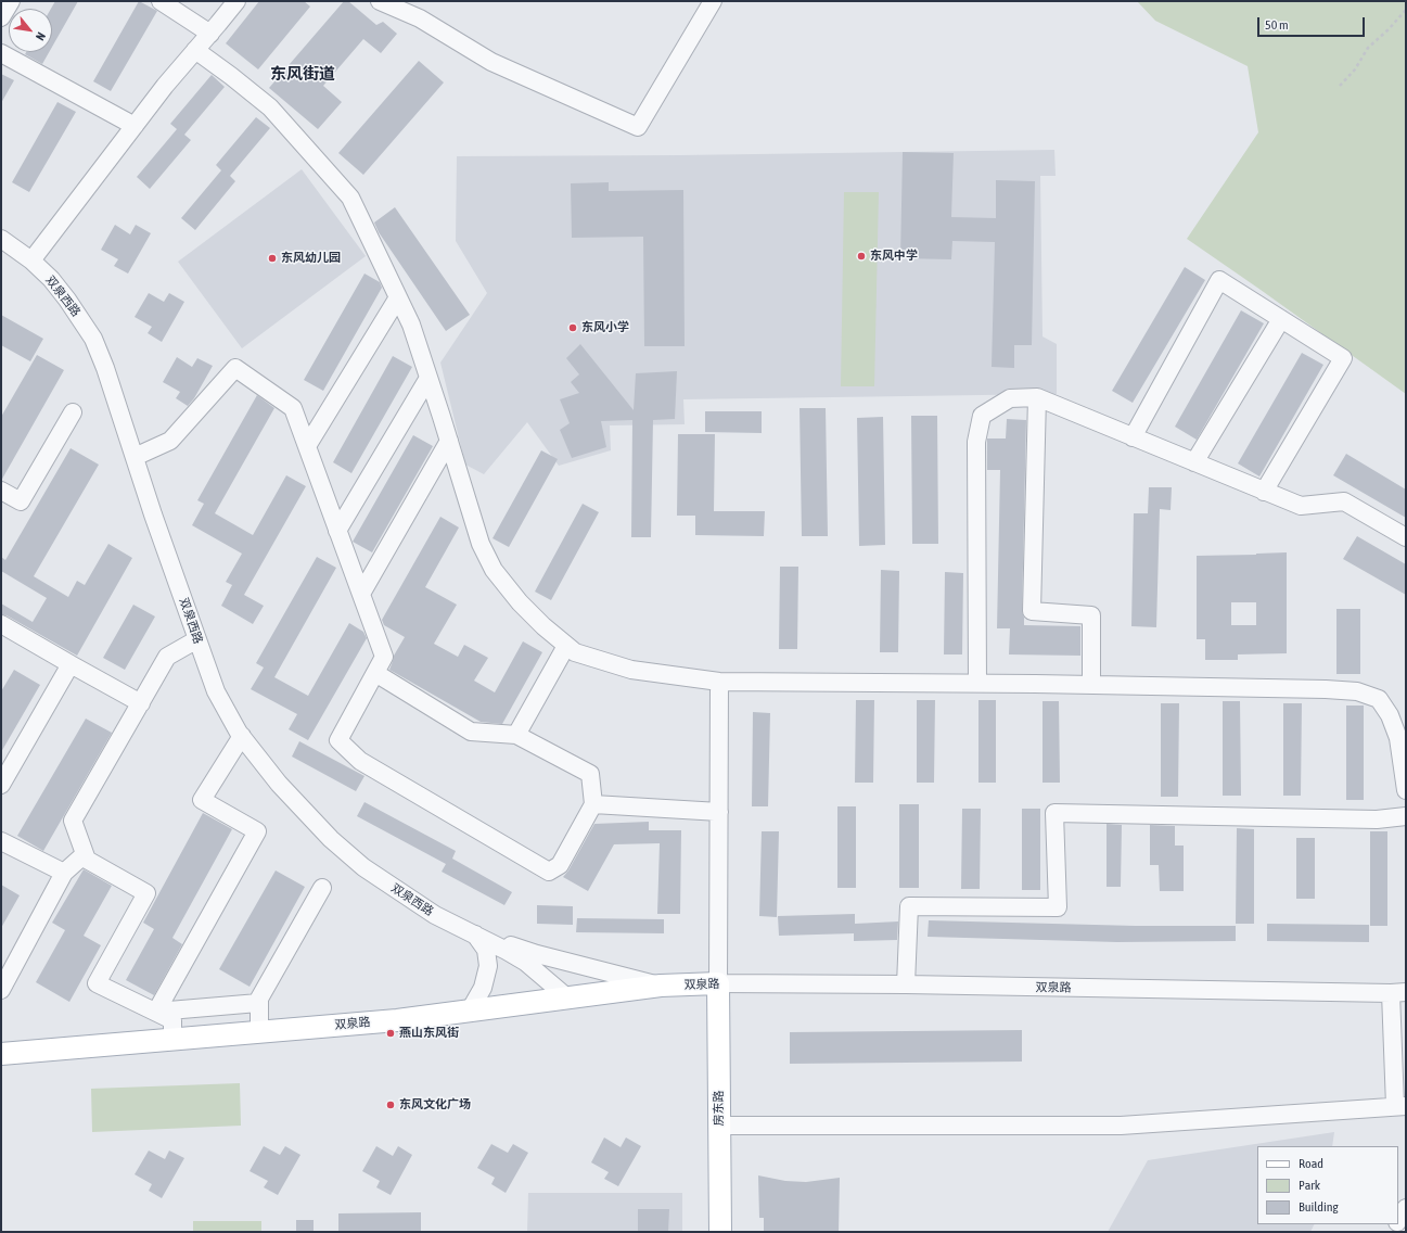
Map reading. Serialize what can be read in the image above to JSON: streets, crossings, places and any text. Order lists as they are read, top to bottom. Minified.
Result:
{"streets":{"main road":["双泉路","房东路"],"street":["双泉西路"]},"crossings":[["双泉西路","双泉路"],["双泉路","房东路"]],"districts":["东风街道"],"places":["东风中学","东风幼儿园","东风小学","燕山东风街","东风文化广场"],"legend":["Road","Park","Building"],"scale_bar":"50 m","north":"bottom right"}
